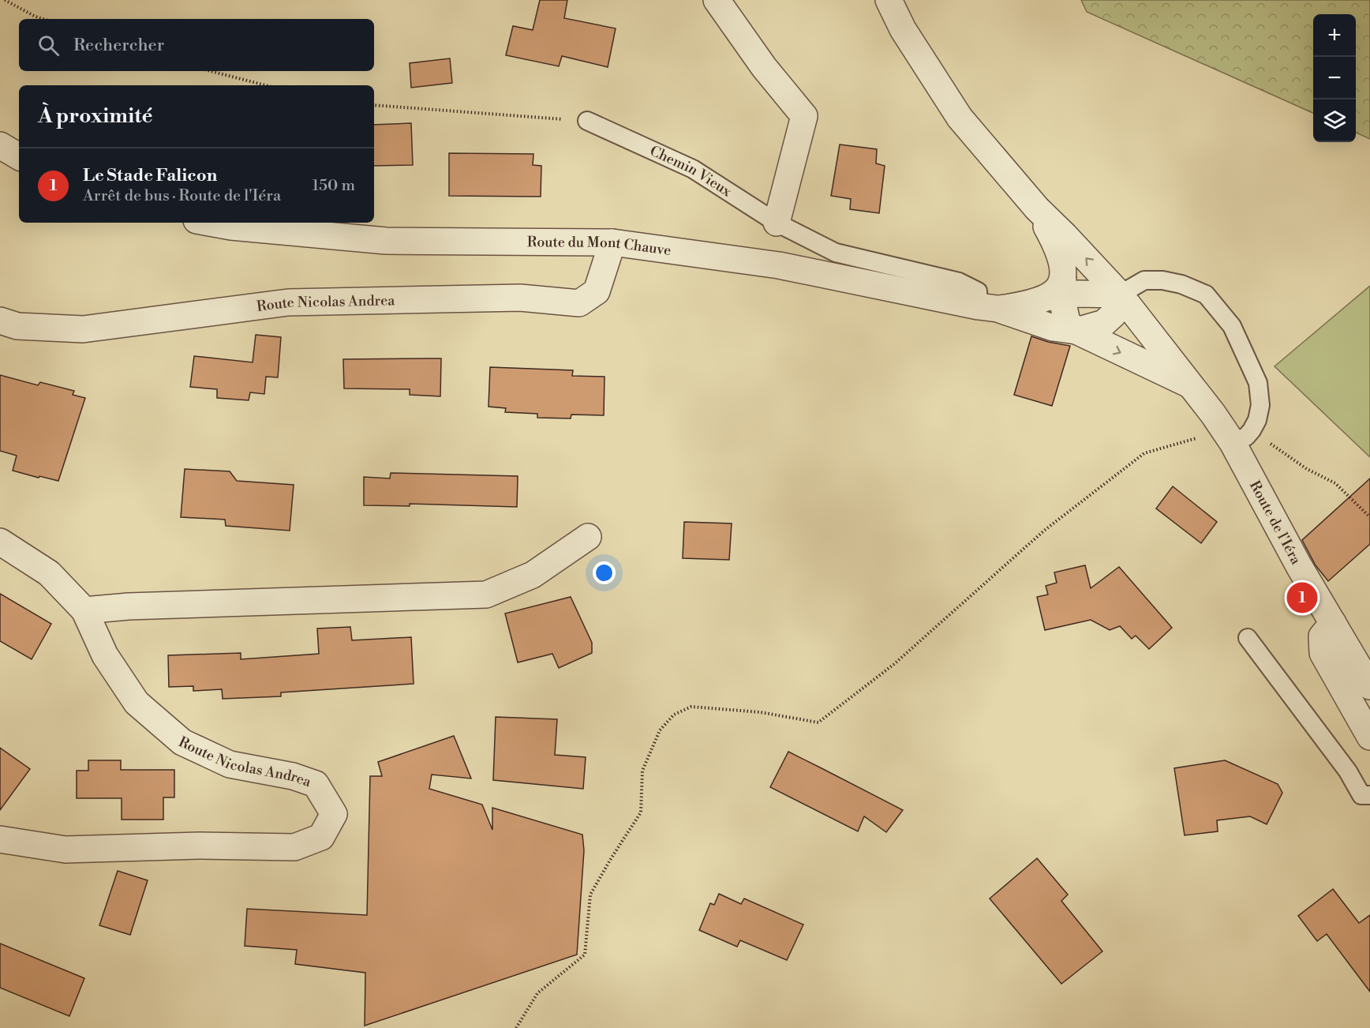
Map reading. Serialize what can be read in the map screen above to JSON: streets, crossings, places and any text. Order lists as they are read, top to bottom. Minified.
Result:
{"streets":{"street":["Route du Mont Chauve","Route Nicolas Andrea","Route de l'Iéra"],"lane":["Chemin Vieux"]},"crossings":[["Chemin Vieux","Route du Mont Chauve"],["Route du Mont Chauve","Route Nicolas Andrea"]],"page":{"map_buttons":["+","−"],"search":"Rechercher","heading":"À proximité","list":[{"mark":"1","name":"Le Stade Falicon","note":"Arrêt de bus · Route de l'Iéra","value":"150 m"}],"pins":"1"}}
